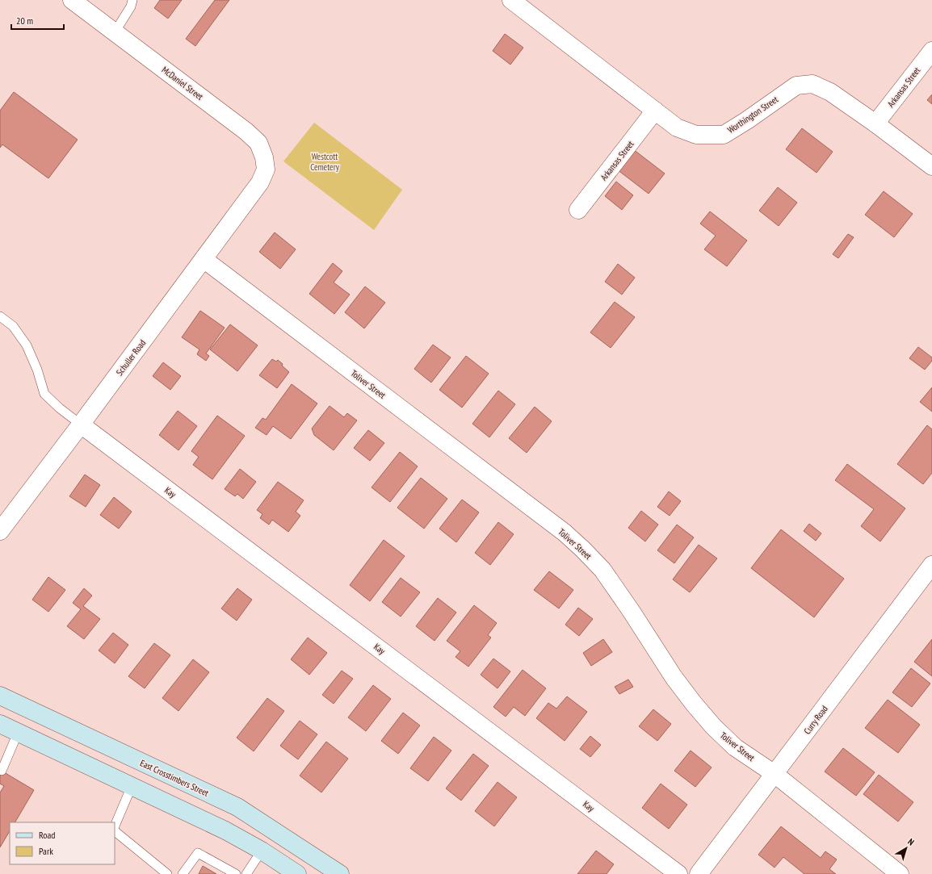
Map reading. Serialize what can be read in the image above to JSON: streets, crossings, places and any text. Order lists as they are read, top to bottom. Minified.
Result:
{"streets":{"main road":["East Crosstimbers Street"],"street":["McDaniel Street","Arkansas Street","Worthington Street","Schuller Road","Toliver Street","Kay","Curry Road"]},"crossings":[["McDaniel Street","Schuller Road"],["Arkansas Street","Worthington Street"],["Schuller Road","Toliver Street"],["Schuller Road","Kay"],["Toliver Street","Curry Road"]],"parks":["Westcott Cemetery"],"legend":["Road","Park"],"scale_bar":"20 m","north":"top right"}
